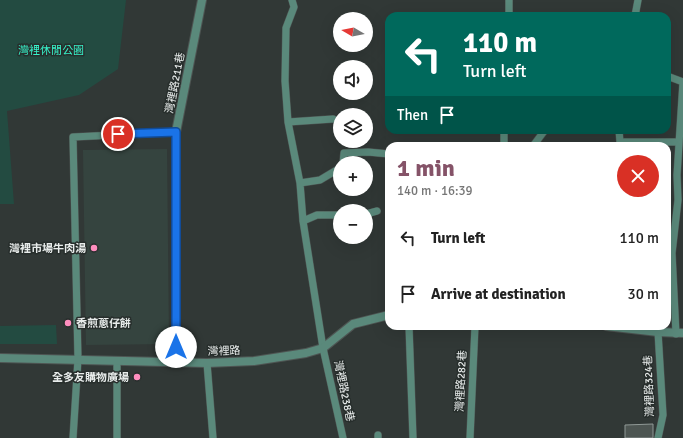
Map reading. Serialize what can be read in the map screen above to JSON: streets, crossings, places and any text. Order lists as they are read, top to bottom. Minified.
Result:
{"streets":{"street":["灣裡路211巷","灣裡路"],"lane":["灣裡路282巷","灣裡路324巷","灣裡路238巷"]},"crossings":[["灣裡路211巷","灣裡路"],["灣裡路","灣裡路238巷"]],"parks":["灣裡休閒公園"],"places":["灣裡市場牛肉湯","香煎蔥仔餅","全多友購物廣場"],"north":"left","page":{"map_buttons":["+","−"],"turn":["110 m","Turn left"],"then":"Then","heading":["1 min","140 m · 16:39"],"list":[{"name":"Turn left","value":"110 m"},{"name":"Arrive at destination","value":"30 m"}]}}
